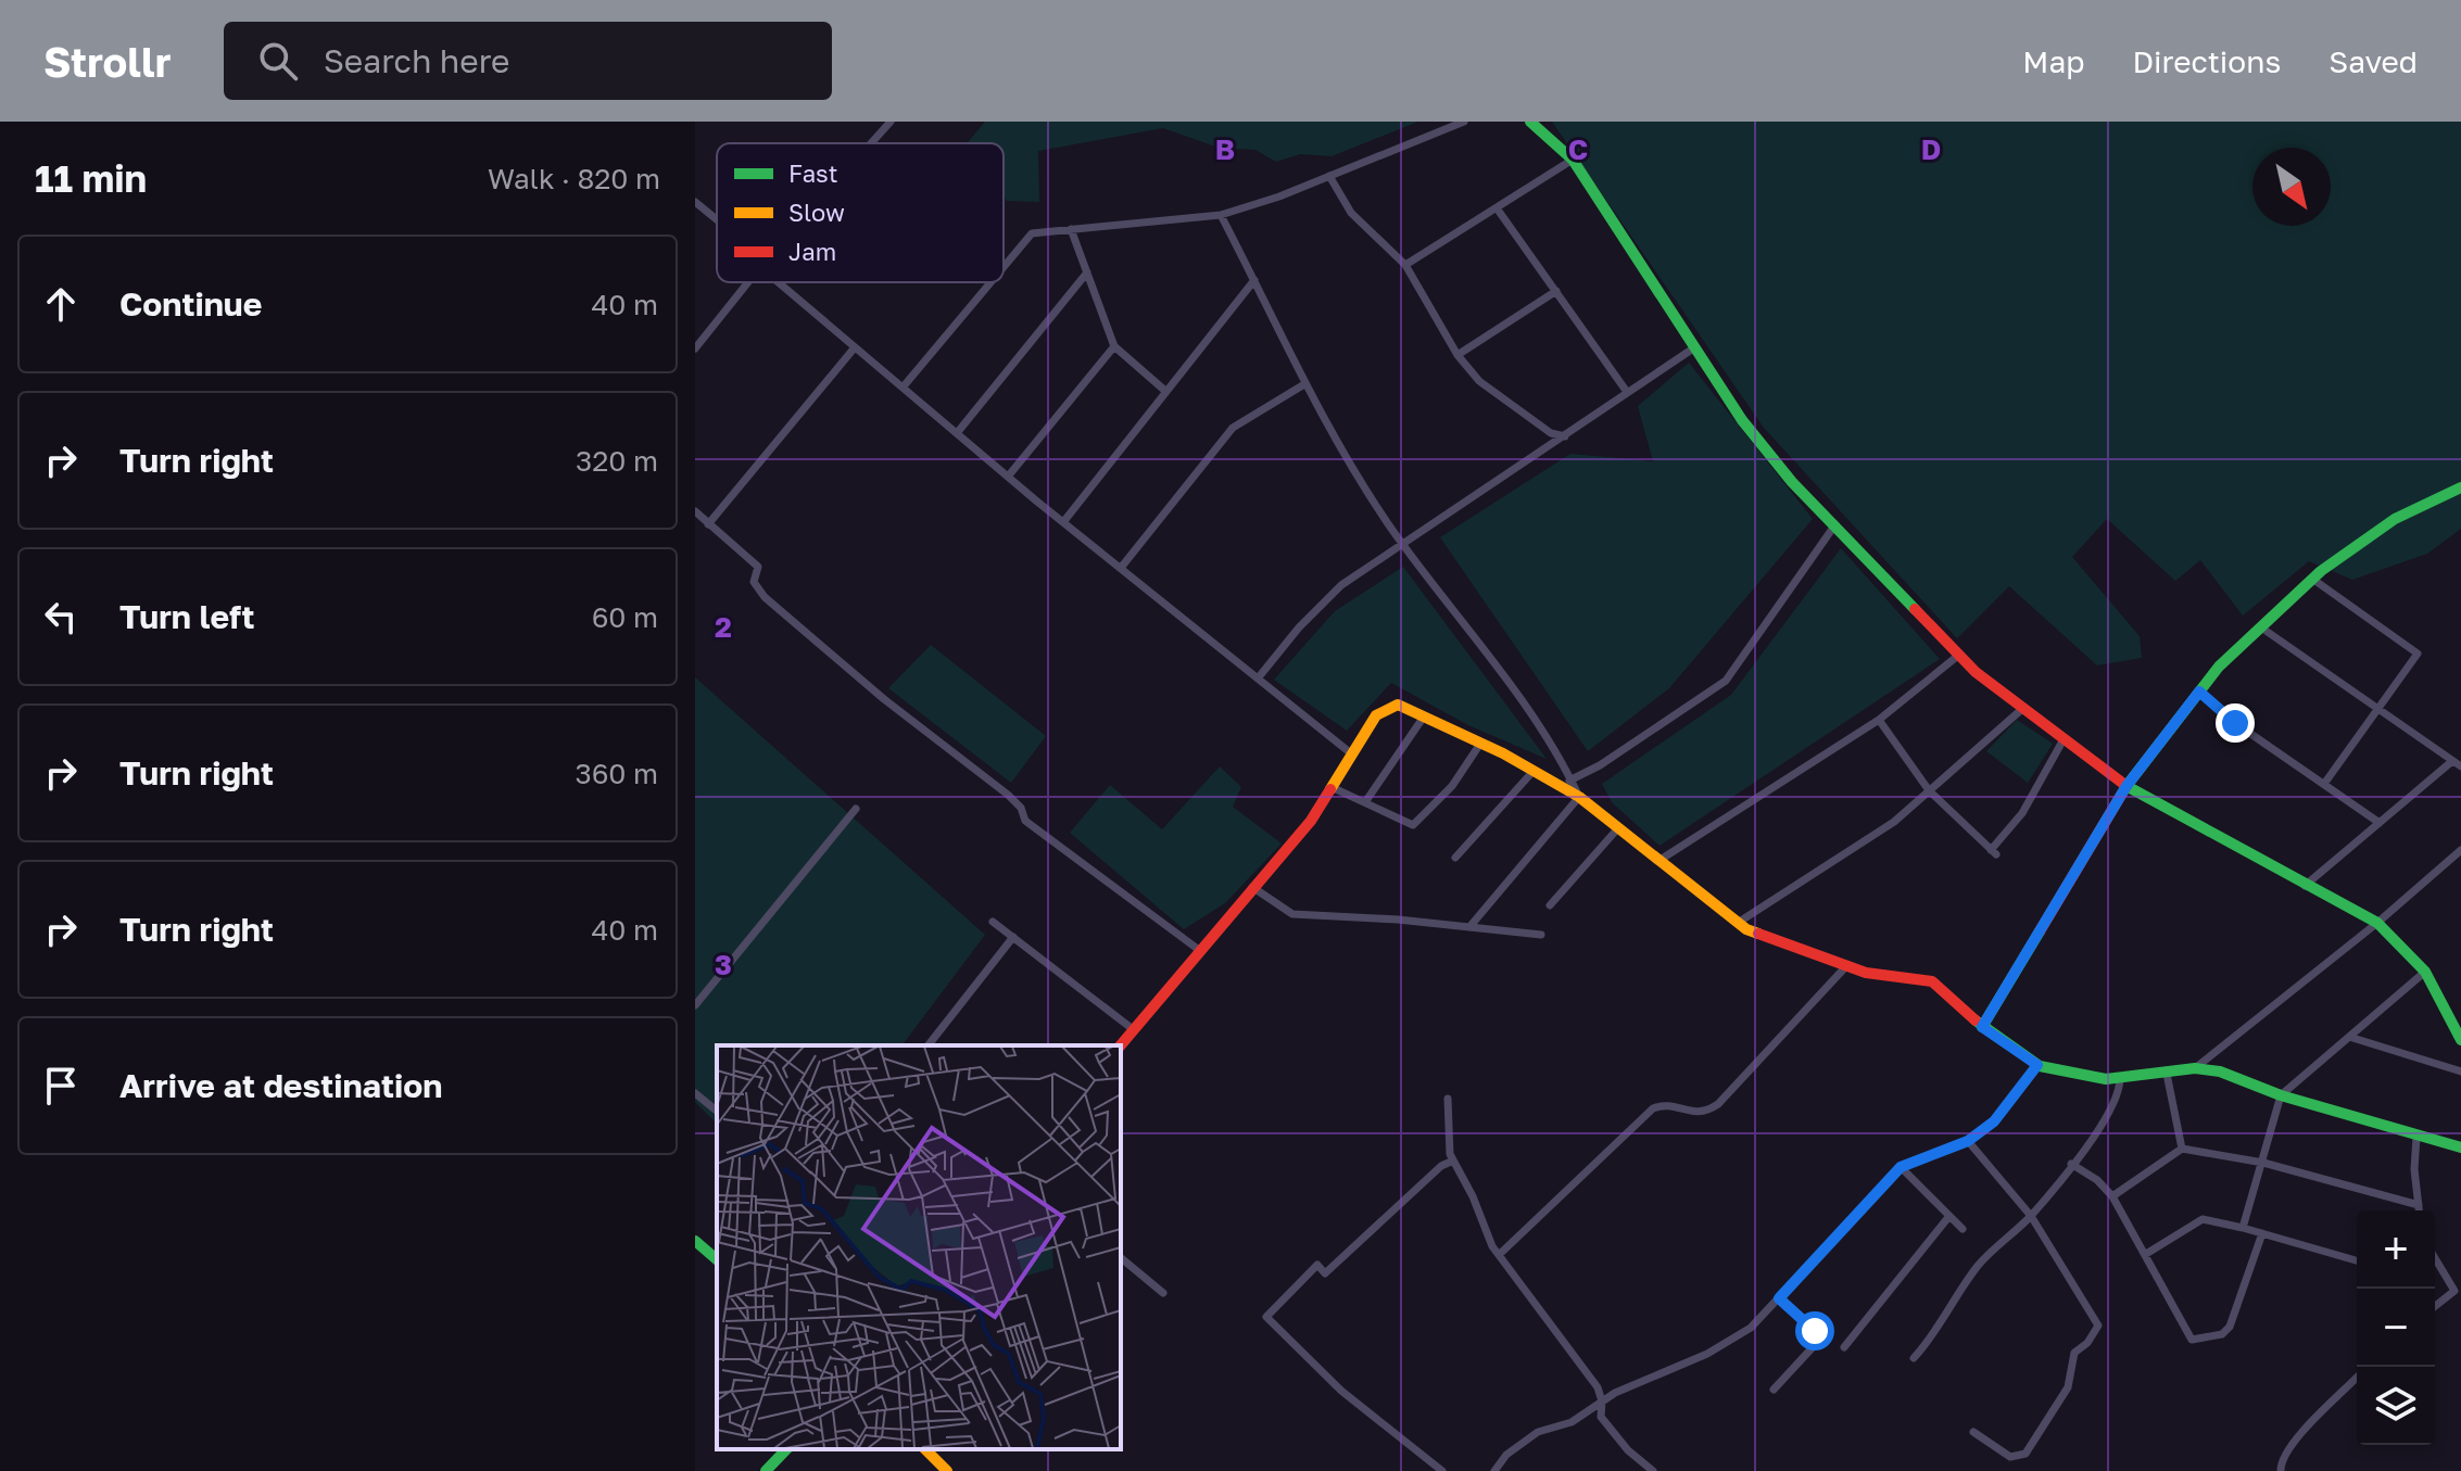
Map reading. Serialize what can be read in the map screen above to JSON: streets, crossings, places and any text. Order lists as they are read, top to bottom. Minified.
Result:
{"legend":["Fast","Slow","Jam"],"north":"bottom right","page":{"header":"Strollr","search":"Search here","nav":["Map","Directions","Saved"],"heading":["11 min","Walk · 820 m"],"list":[["Continue","40 m"],["Turn right","320 m"],["Turn left","60 m"],["Turn right","360 m"],["Turn right","40 m"],"Arrive at destination"],"map_buttons":["+","−"]},"grid":{"columns":["B","C","D"],"rows":["2","3"]}}
